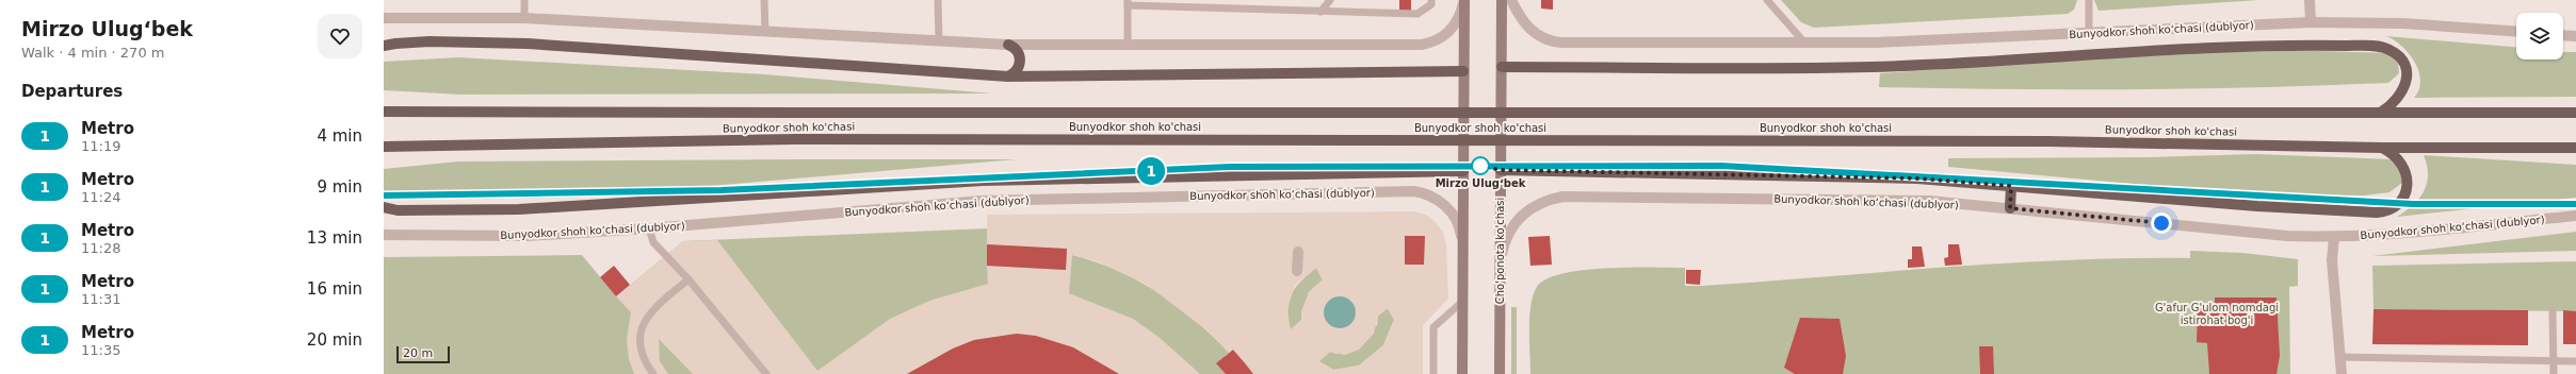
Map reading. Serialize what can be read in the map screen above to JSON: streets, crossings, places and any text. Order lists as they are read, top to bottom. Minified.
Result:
{"streets":{"main road":["Bunyodkor shoh ko'chasi","Cho'ponota ko'chasi"],"street":["Bunyodkor shoh koʻchasi (dublyor)"]},"crossings":[["Bunyodkor shoh koʻchasi (dublyor)","Cho'ponota ko'chasi"]],"parks":["G'afur G'ulom nomdagi istirohat bog'i"],"places":["Mirzo Ulugʻbek"],"lines":["metro line 1"],"scale_bar":"20 m","page":{"heading":[["Mirzo Ulugʻbek","Walk · 4 min · 270 m"],"Departures"],"on_map":"1","list":[{"mark":"1","name":"Metro","note":"11:19","value":"4 min"},{"mark":"1","name":"Metro","note":"11:24","value":"9 min"},{"mark":"1","name":"Metro","note":"11:28","value":"13 min"},{"mark":"1","name":"Metro","note":"11:31","value":"16 min"},{"mark":"1","name":"Metro","note":"11:35","value":"20 min"}],"scale":"20 m"}}
